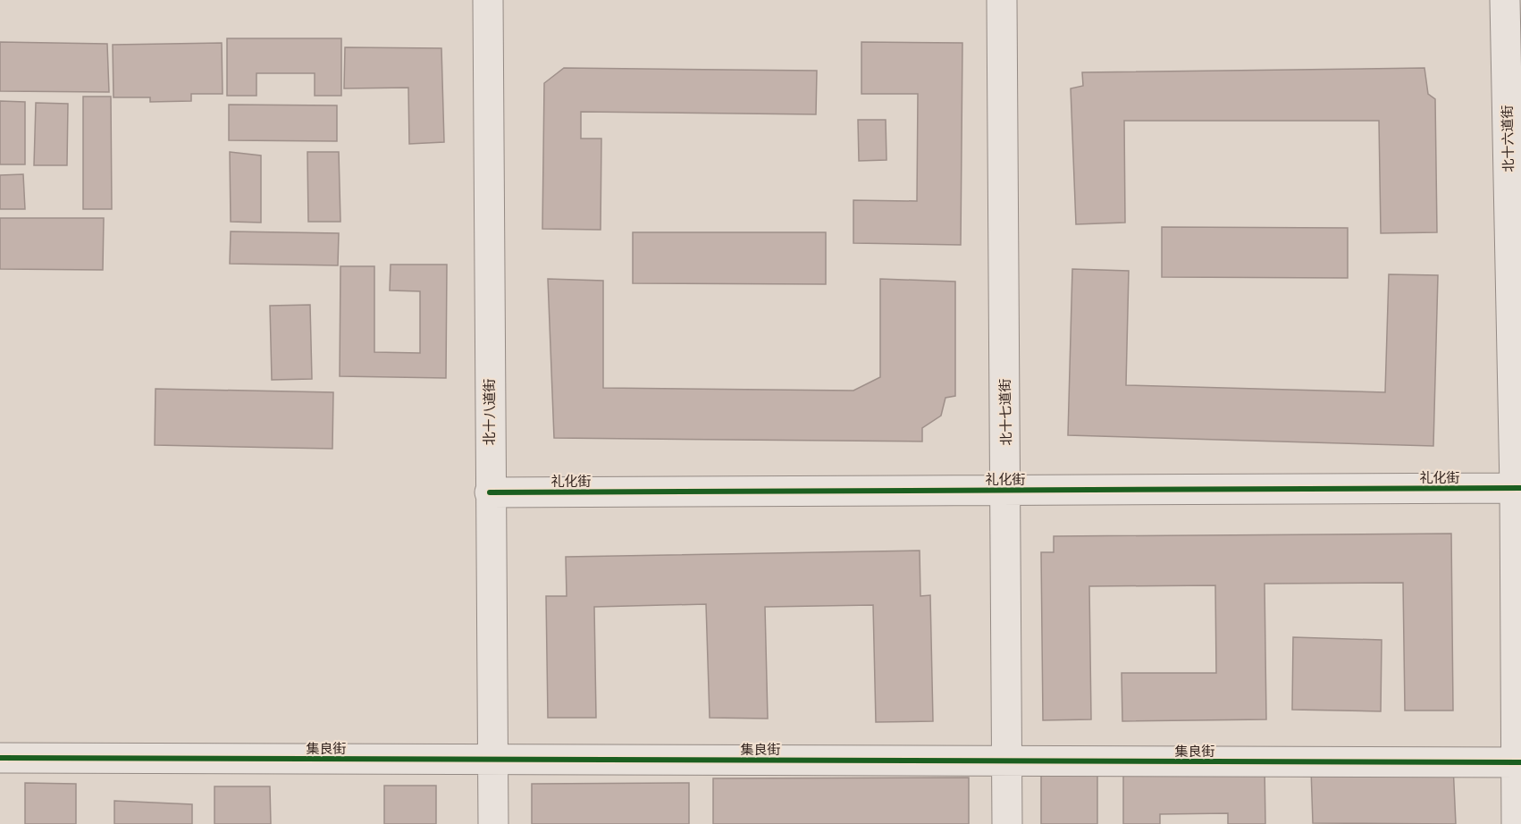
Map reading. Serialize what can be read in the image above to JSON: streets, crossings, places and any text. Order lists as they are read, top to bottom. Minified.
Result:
{"streets":{"street":["北十六道街","北十八道街","北十七道街","礼化街","集良街"]},"crossings":[["北十六道街","礼化街"],["北十六道街","集良街"],["北十八道街","礼化街"],["北十八道街","集良街"],["北十七道街","礼化街"],["北十七道街","集良街"]]}
